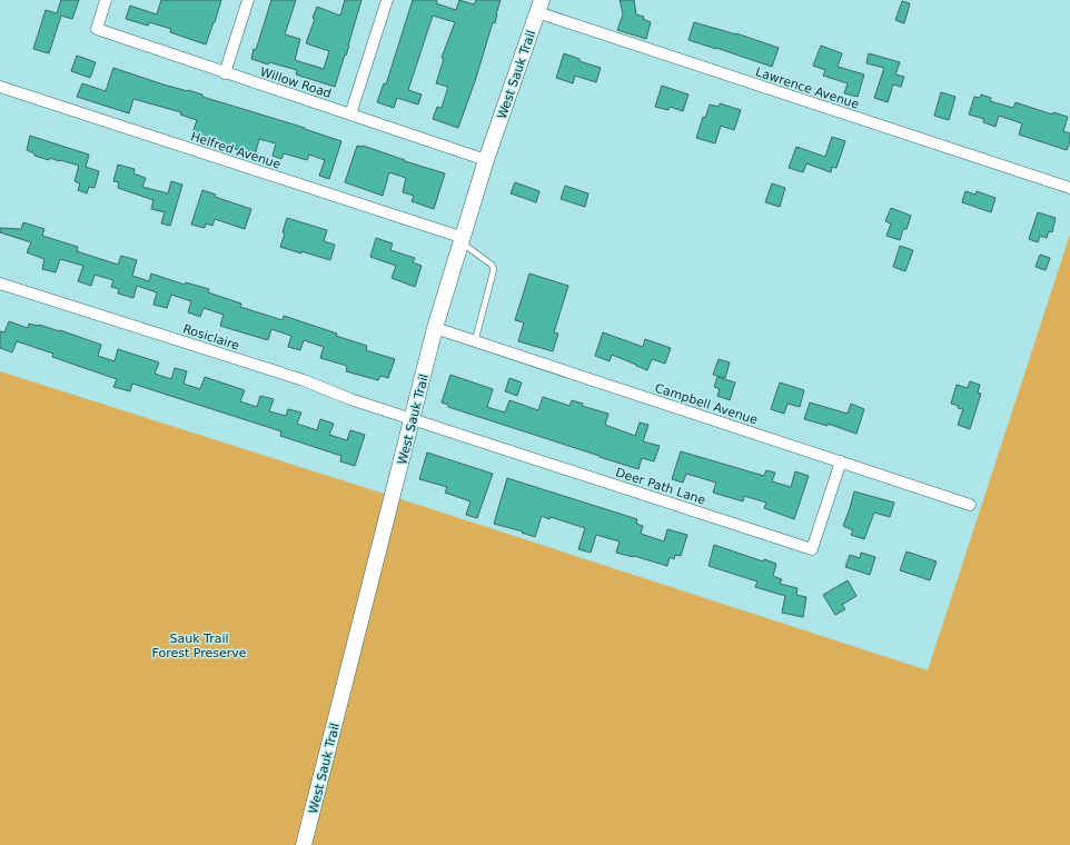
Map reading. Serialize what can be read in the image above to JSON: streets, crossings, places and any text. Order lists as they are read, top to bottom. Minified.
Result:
{"streets":{"main road":["West Sauk Trail"],"street":["Willow Road","Lawrence Avenue","Helfred Avenue","Rosiclaire","Campbell Avenue","Deer Path Lane"]},"crossings":[["West Sauk Trail","Willow Road"],["West Sauk Trail","Lawrence Avenue"],["West Sauk Trail","Helfred Avenue"],["West Sauk Trail","Rosiclaire"],["West Sauk Trail","Campbell Avenue"],["West Sauk Trail","Deer Path Lane"],["Rosiclaire","Deer Path Lane"],["Campbell Avenue","Deer Path Lane"]],"parks":["Sauk Trail Forest Preserve"]}
